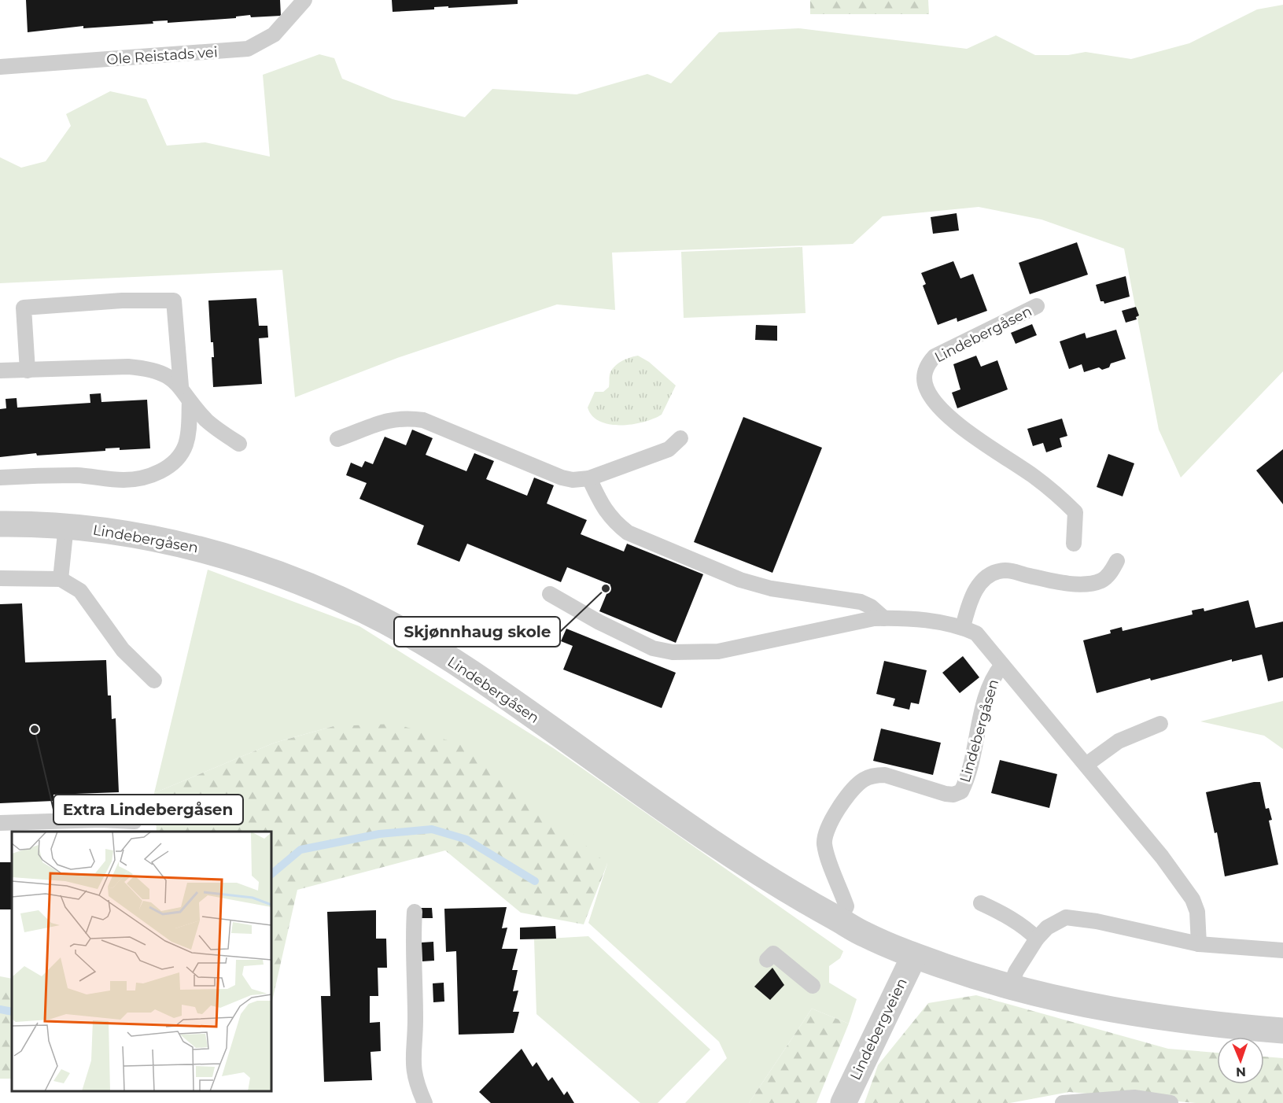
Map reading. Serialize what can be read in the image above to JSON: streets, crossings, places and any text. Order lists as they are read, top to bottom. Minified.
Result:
{"streets":{"street":["Lindebergåsen","Lindebergveien"],"lane":["Ole Reistads vei"]},"crossings":[["Lindebergåsen","Lindebergveien"]],"places":["Skjønnhaug skole","Extra Lindebergåsen"],"north":"bottom"}
